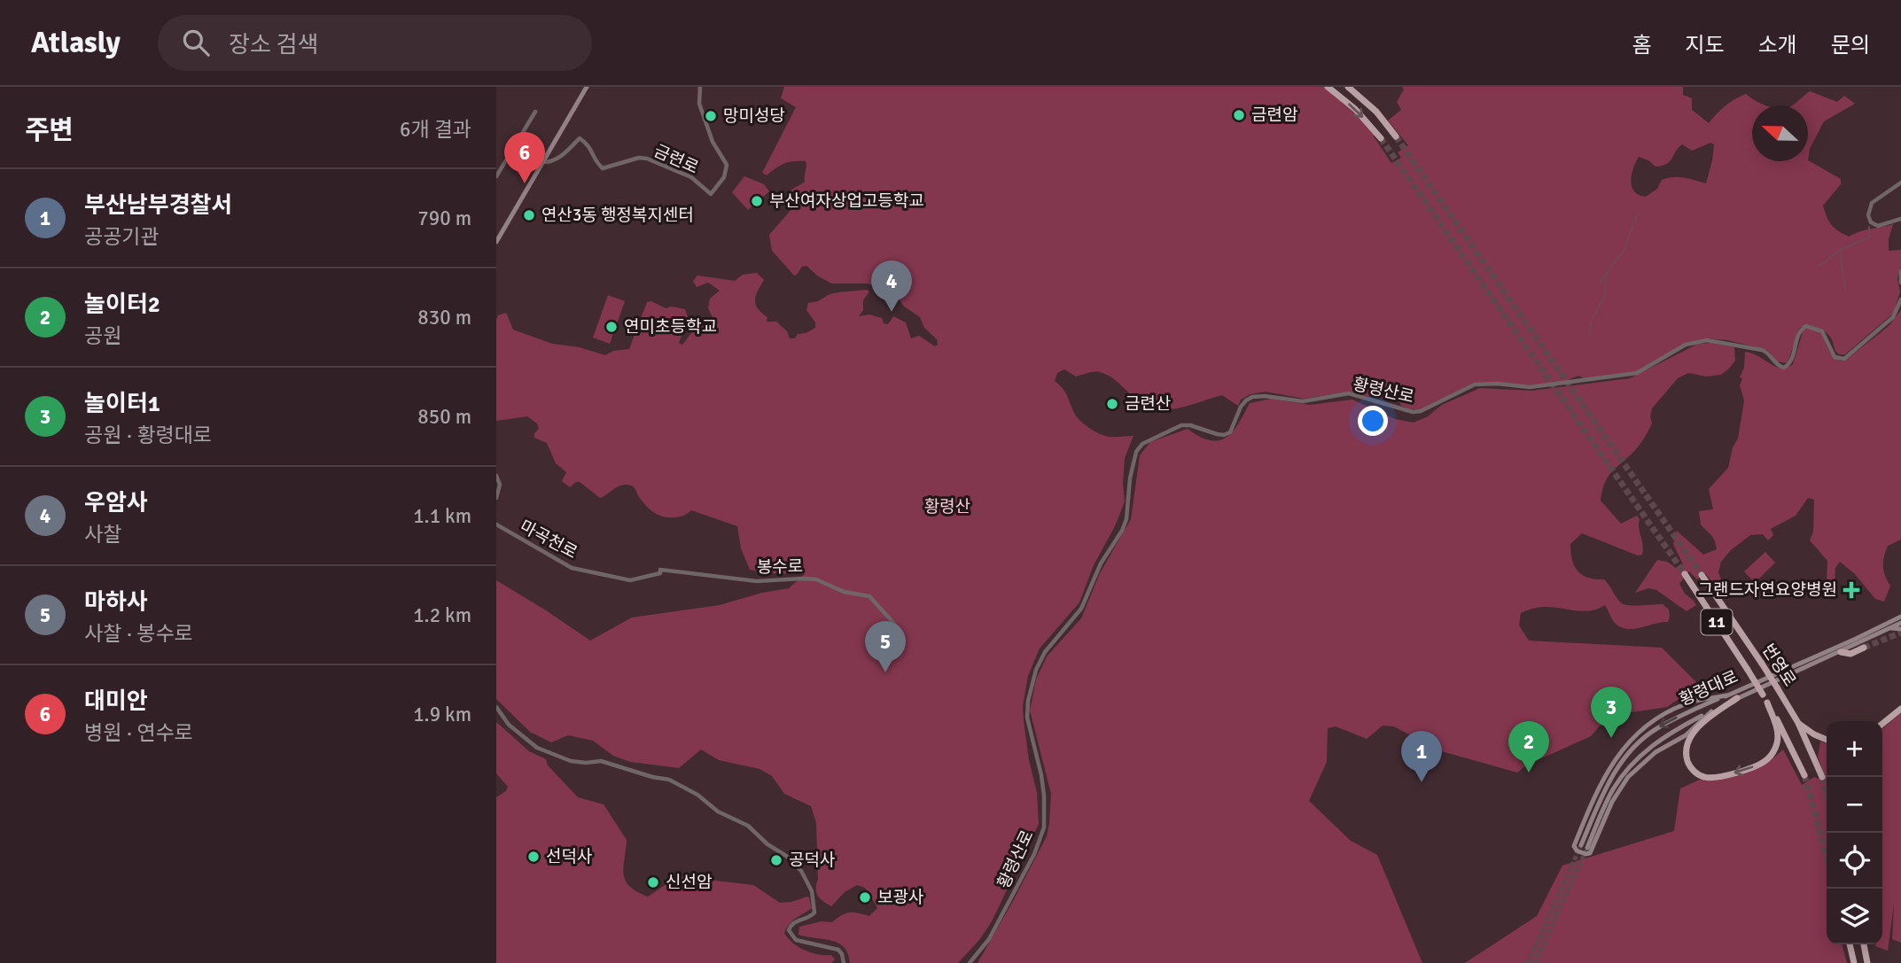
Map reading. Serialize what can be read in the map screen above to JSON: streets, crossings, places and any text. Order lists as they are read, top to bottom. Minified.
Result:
{"streets":{"highway":["11","번영로"],"main road":["황령대로"],"street":["금련로","황령산로","마곡천로","봉수로"]},"crossings":[["마곡천로","봉수로"]],"parks":["황령산"],"places":{"other":["금련암","망미성당","부산여자상업고등학교","연산3동 행정복지센터","연미초등학교","금련산","선덕사","공덕사","신선암","보광사"],"health":["그랜드자연요양병원"]},"north":"left","page":{"header":"Atlasly","search":"장소 검색","nav":["홈","지도","소개","문의"],"heading":["주변","6개 결과"],"pins":["6","4","5","3","2","1"],"list":[{"mark":"1","name":"부산남부경찰서","note":"공공기관","value":"790 m"},{"mark":"2","name":"놀이터2","note":"공원","value":"830 m"},{"mark":"3","name":"놀이터1","note":"공원 · 황령대로","value":"850 m"},{"mark":"4","name":"우암사","note":"사찰","value":"1.1 km"},{"mark":"5","name":"마하사","note":"사찰 · 봉수로","value":"1.2 km"},{"mark":"6","name":"대미안","note":"병원 · 연수로","value":"1.9 km"}],"map_buttons":["+","−"]}}
